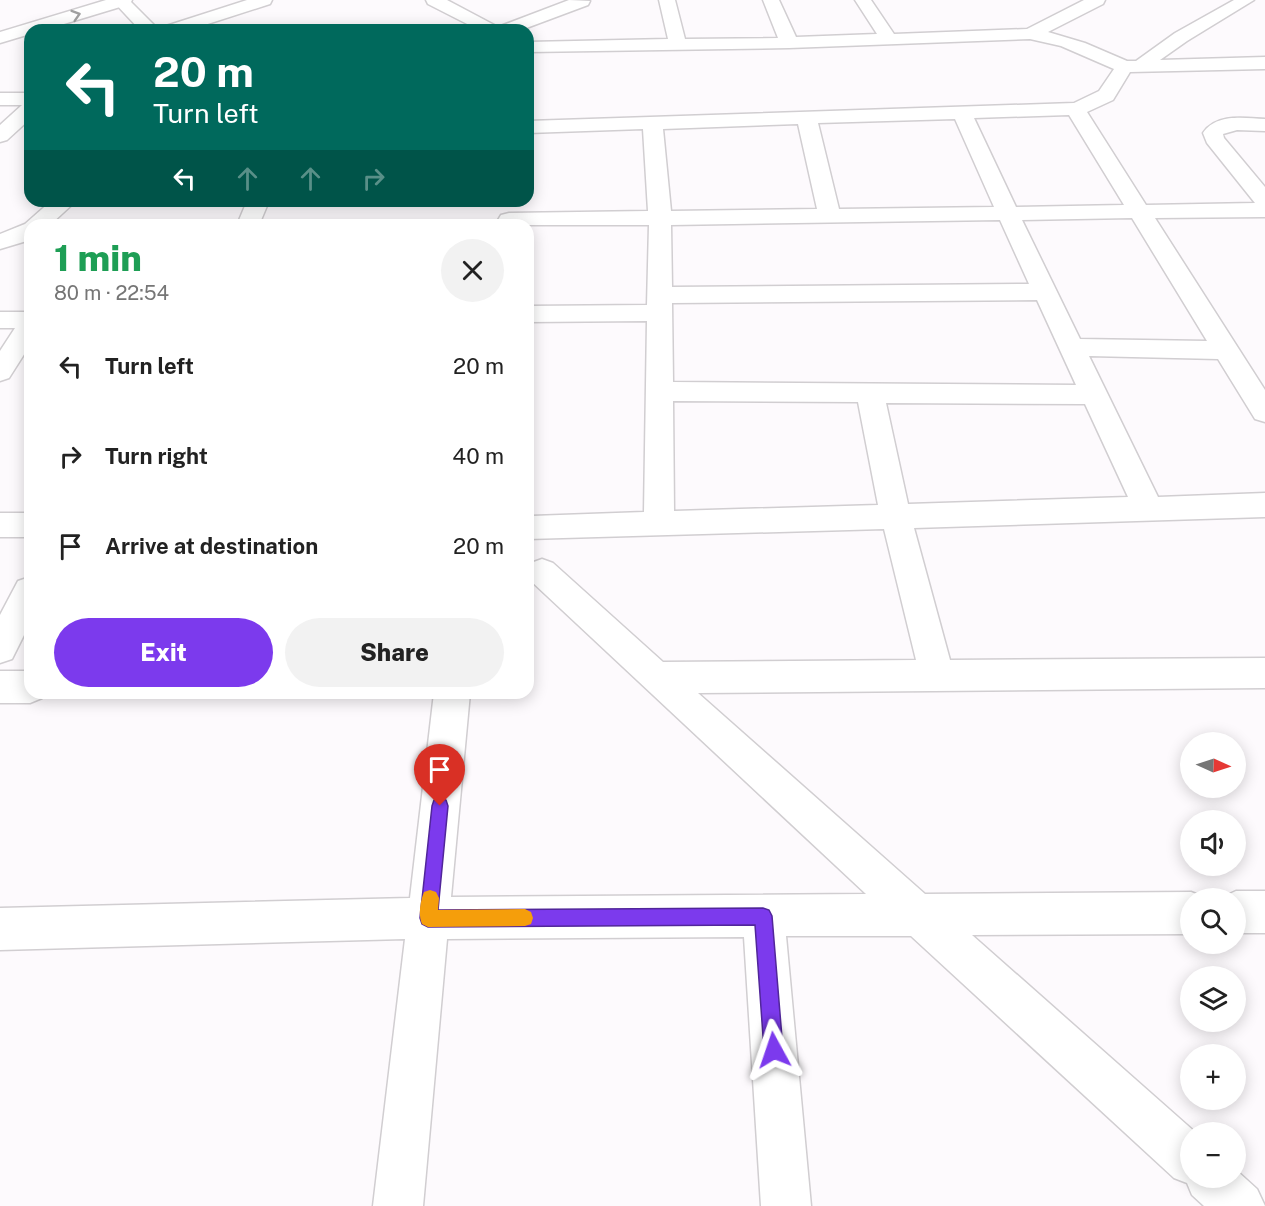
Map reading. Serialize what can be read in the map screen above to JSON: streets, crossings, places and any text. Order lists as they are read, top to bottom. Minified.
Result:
{"north":"right","page":{"turn":["20 m","Turn left"],"heading":["1 min","80 m · 22:54"],"list":[{"name":"Turn left","value":"20 m"},{"name":"Turn right","value":"40 m"},{"name":"Arrive at destination","value":"20 m"}],"buttons":["Exit","Share"],"map_buttons":["+","−"]}}
